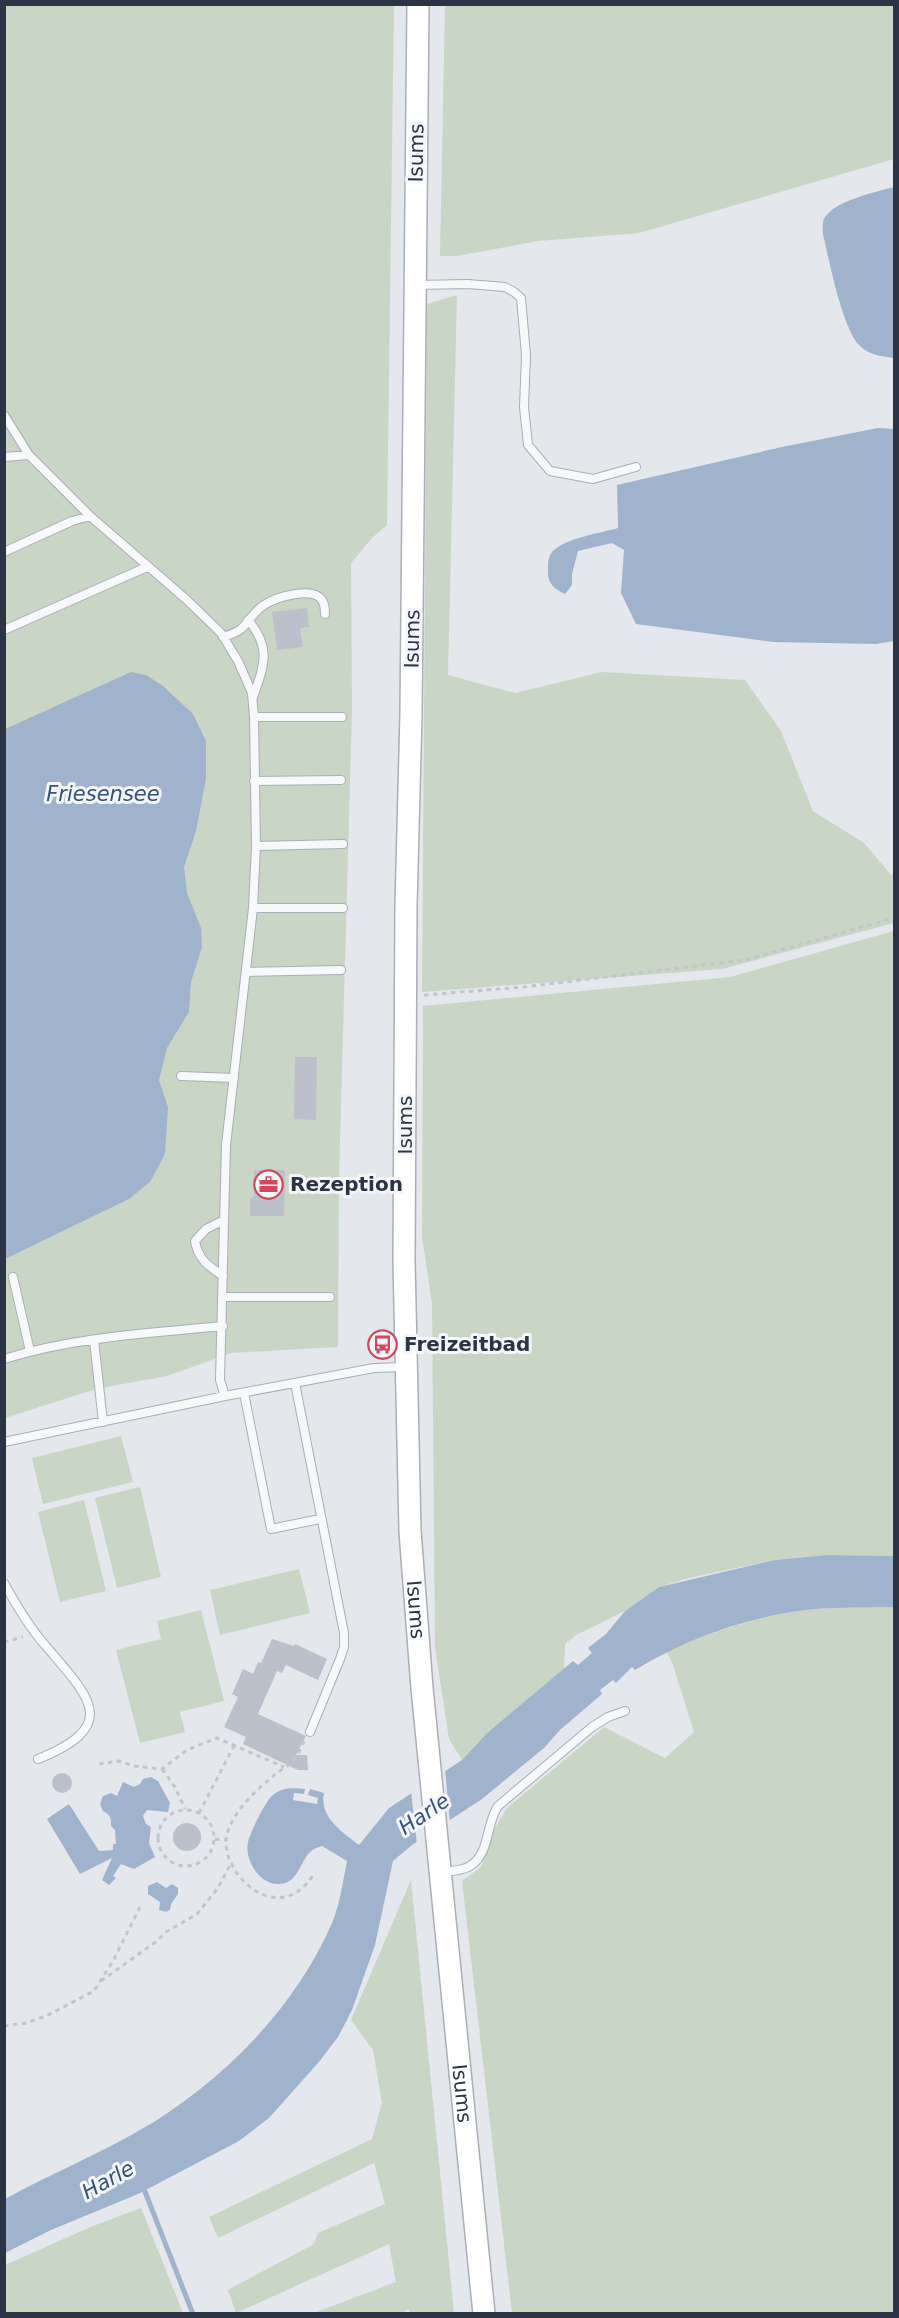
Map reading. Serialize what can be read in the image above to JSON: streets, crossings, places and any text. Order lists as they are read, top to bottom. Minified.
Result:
{"streets":{"main road":["Isums"]},"water":["Friesensee","Harle"],"places":{"office":["Rezeption"],"bus stop":["Freizeitbad"]}}
